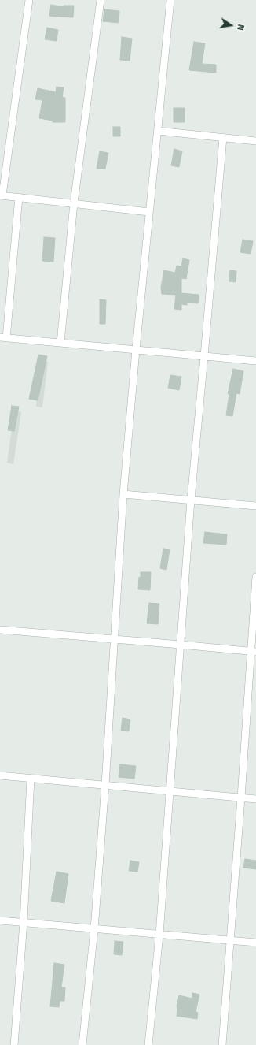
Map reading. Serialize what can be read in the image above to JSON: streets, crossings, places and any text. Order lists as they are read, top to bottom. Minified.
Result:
{"north":"right"}
